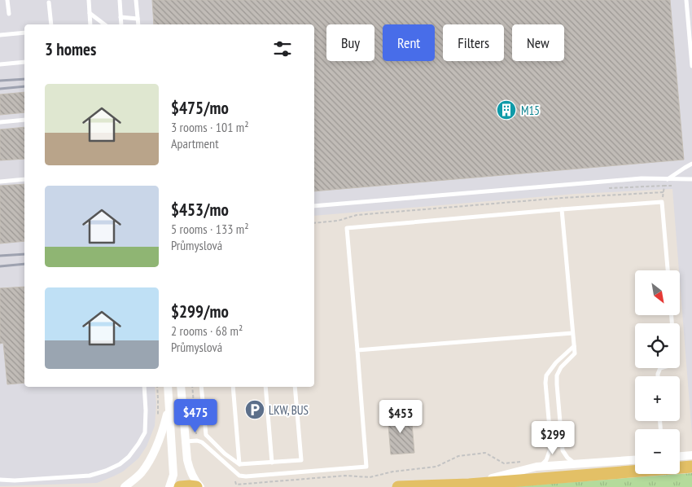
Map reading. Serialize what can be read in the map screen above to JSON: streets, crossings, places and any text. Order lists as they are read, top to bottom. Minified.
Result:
{"places":{"building":["M15"],"parking":["LKW, BUS"]},"north":"bottom right","page":{"chip":["Buy","Rent","Filters","New"],"heading":"3 homes","list":[{"name":"$475/mo","note":"3 rooms · 101 m² · Apartment"},{"name":"$453/mo","note":"5 rooms · 133 m² · Průmyslová"},{"name":"$299/mo","note":"2 rooms · 68 m² · Průmyslová"}],"map_buttons":["+","−"],"price":["$475","$453","$299"]}}
